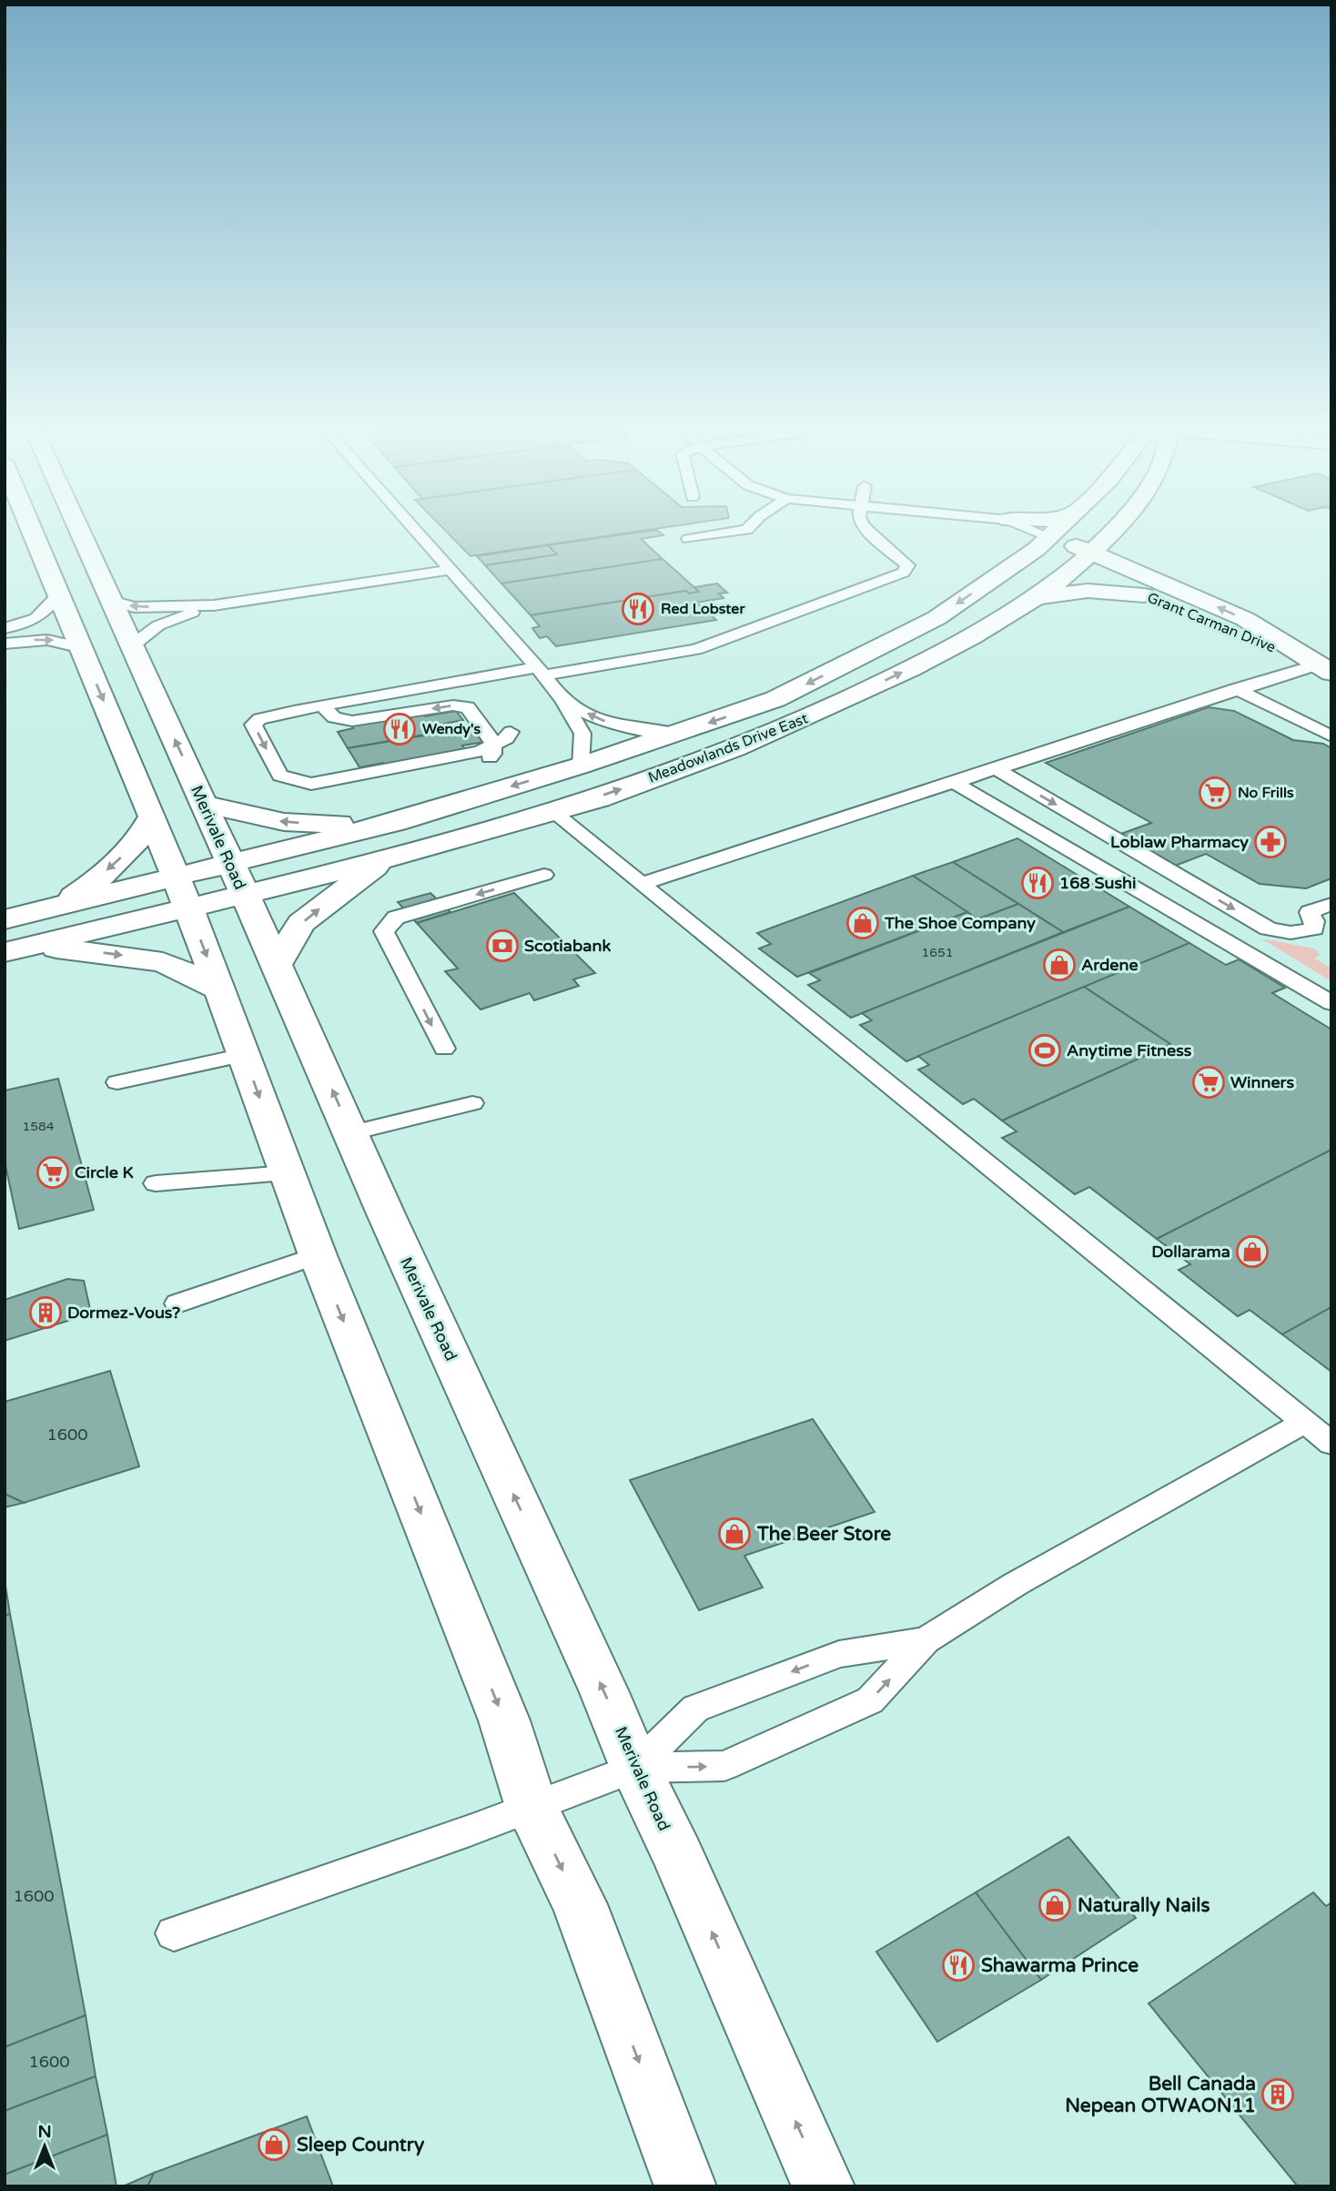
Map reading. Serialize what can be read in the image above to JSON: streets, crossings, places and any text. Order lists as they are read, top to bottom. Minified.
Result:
{"streets":{"main road":["Grant Carman Drive","Meadowlands Drive East","Merivale Road"]},"crossings":[["Grant Carman Drive","Meadowlands Drive East"],["Meadowlands Drive East","Merivale Road"]],"places":{"restaurant":["Red Lobster","Wendy's","168 Sushi","Shawarma Prince"],"supermarket":["No Frills","Winners","Circle K"],"pharmacy":["Loblaw Pharmacy"],"shop":["The Shoe Company","Ardene","Dollarama","The Beer Store","Naturally Nails","Sleep Country"],"bank":["Scotiabank"],"sports":["Anytime Fitness"],"building":["Dormez-Vous?","Bell Canada Nepean OTWAON11"]},"house_numbers":["1651","1584","1600","1600","1600"],"north":"top"}
